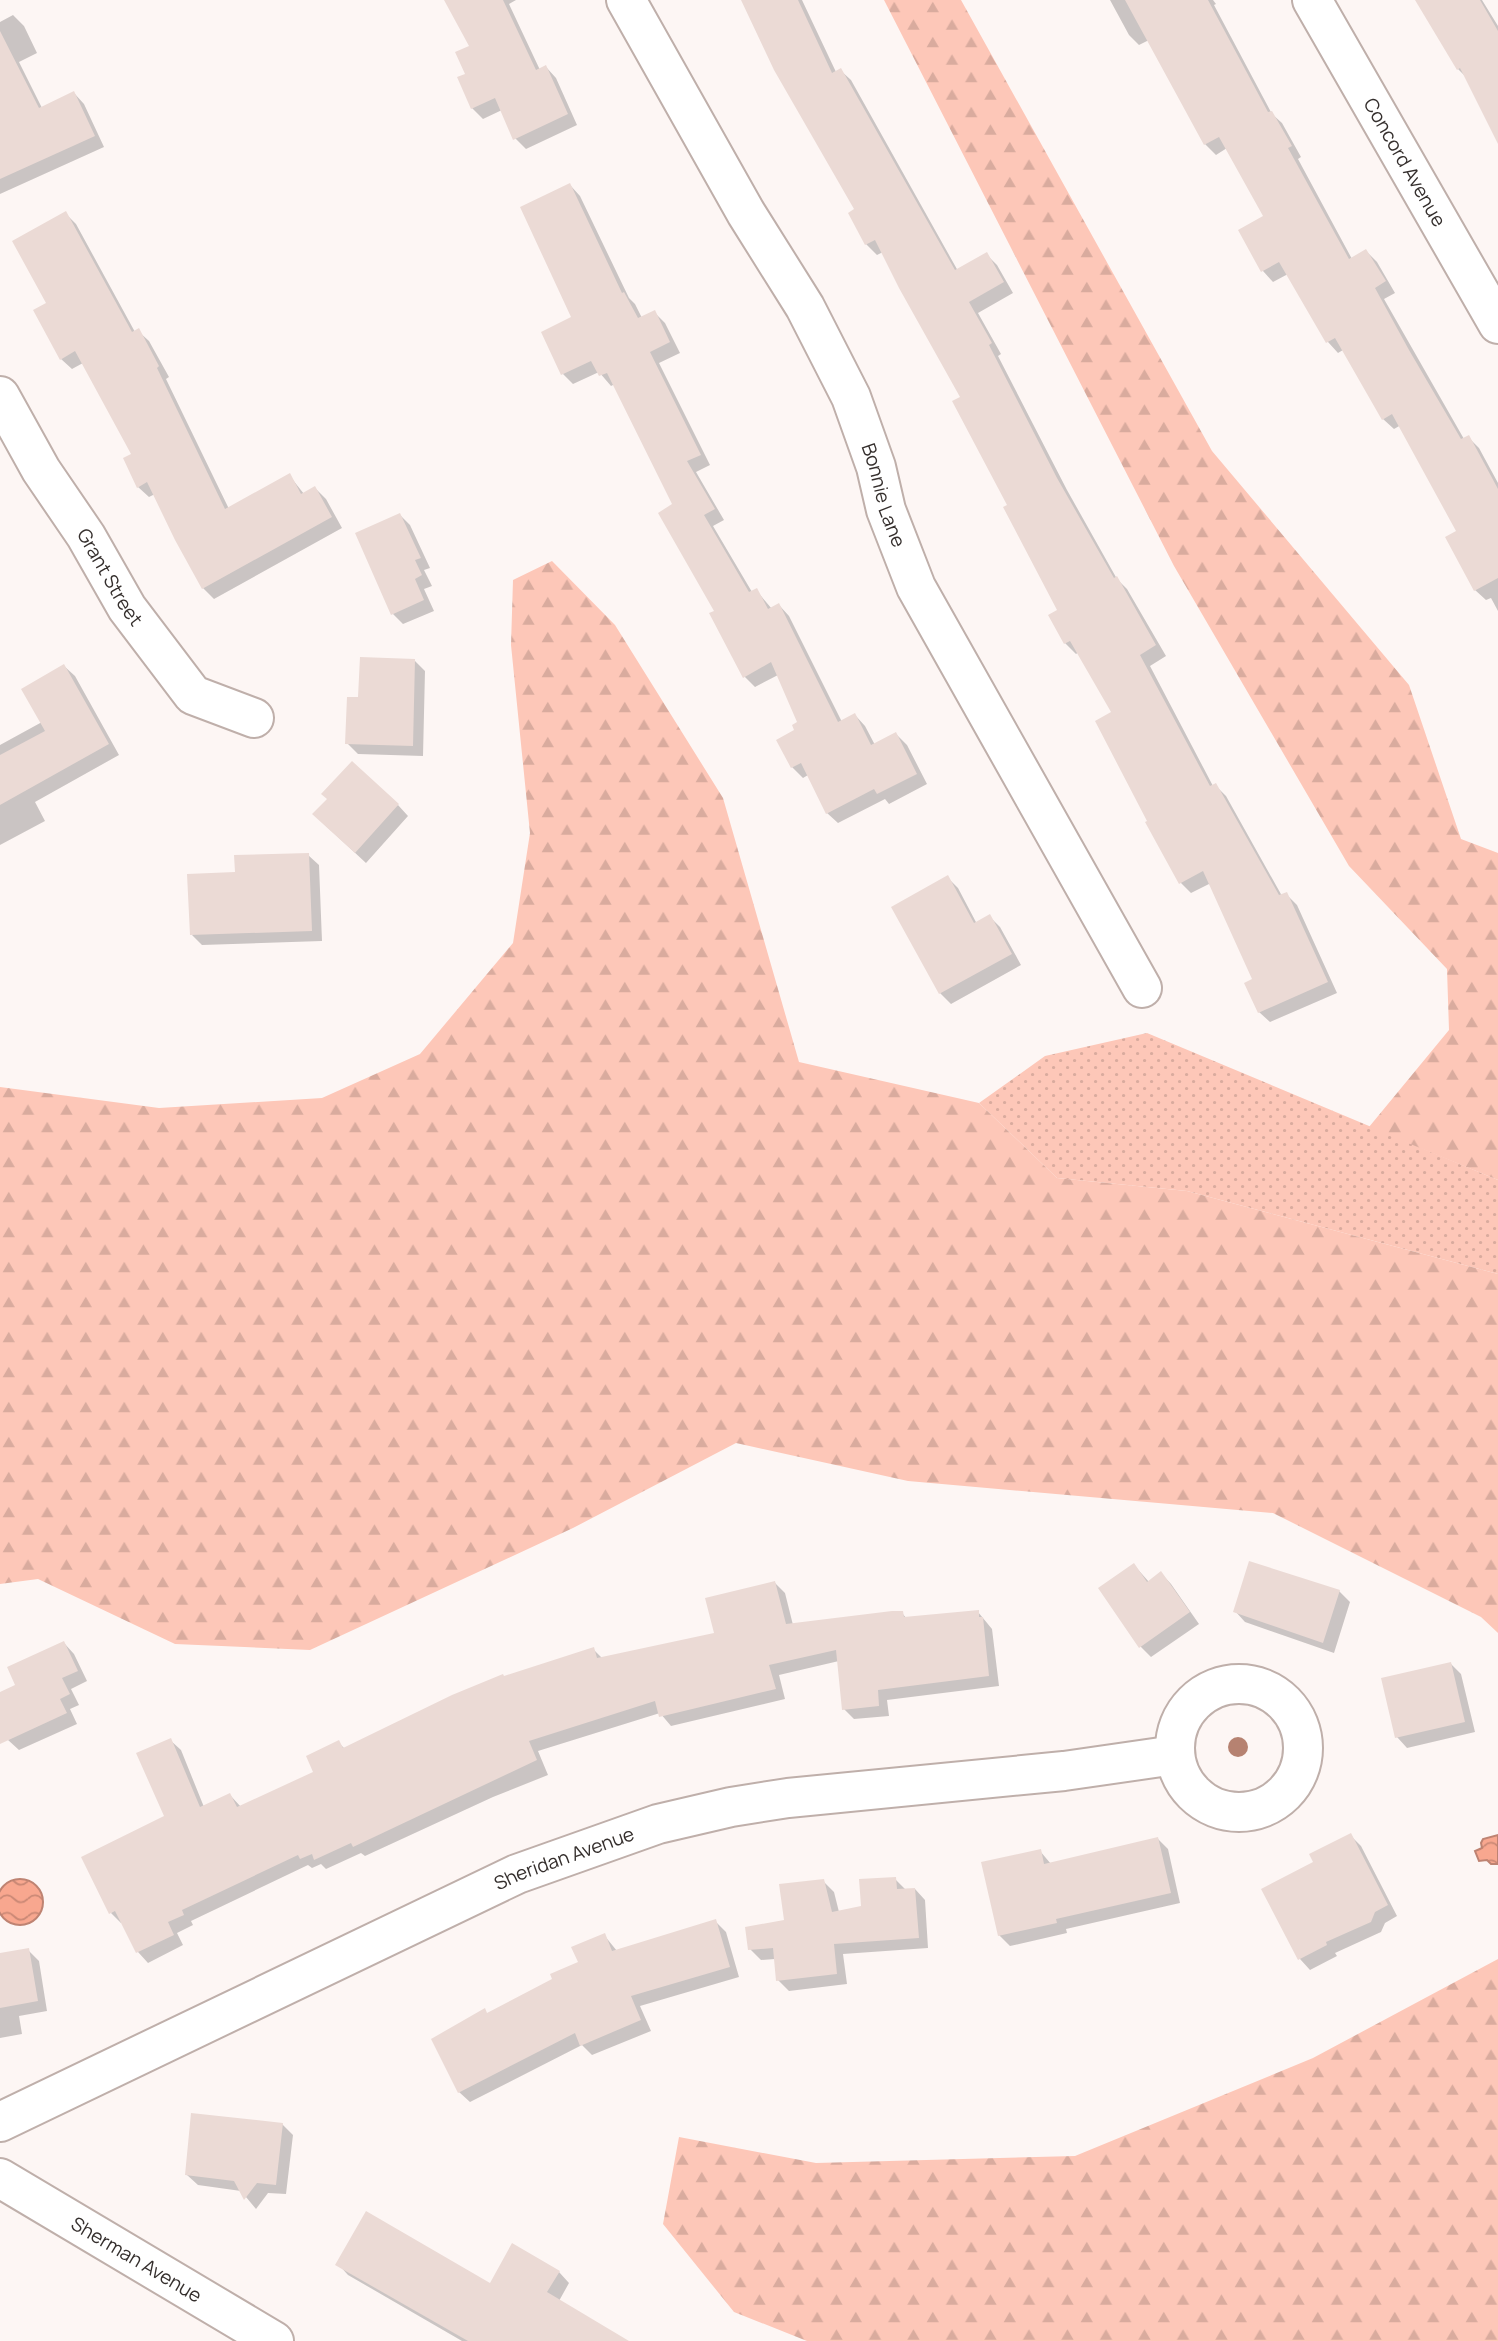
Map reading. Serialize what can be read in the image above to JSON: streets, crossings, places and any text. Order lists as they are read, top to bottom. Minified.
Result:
{"streets":{"street":["Concord Avenue","Bonnie Lane","Grant Street","Sheridan Avenue","Sherman Avenue"]}}
